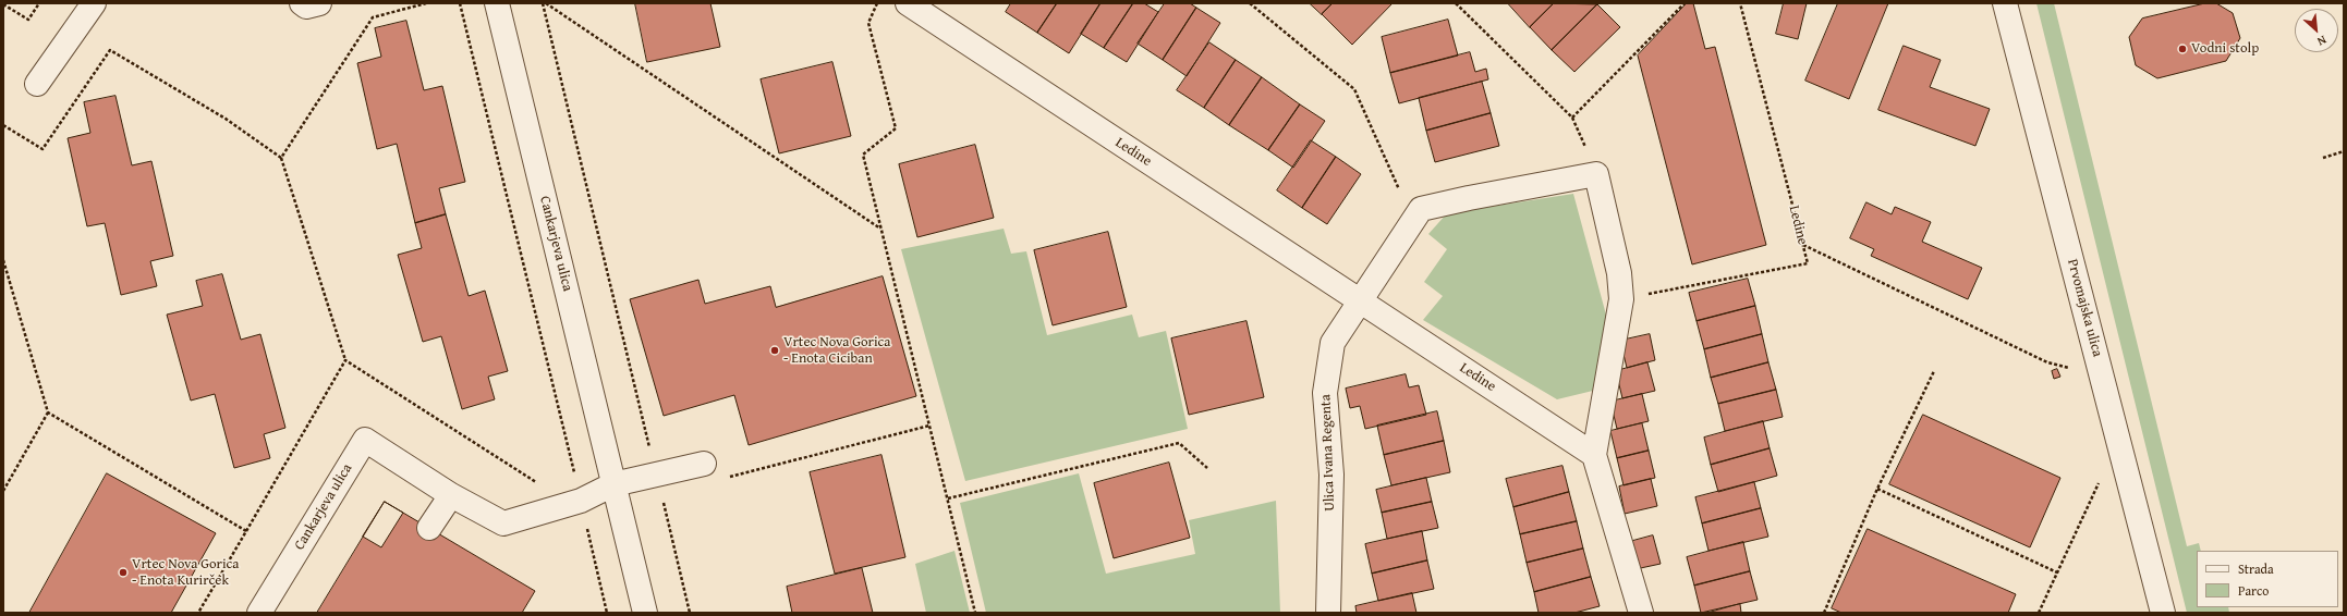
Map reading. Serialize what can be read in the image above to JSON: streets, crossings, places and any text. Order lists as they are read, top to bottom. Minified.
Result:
{"streets":{"street":["Ledine","Cankarjeva ulica","Prvomajska ulica","Ulica Ivana Regenta"]},"crossings":[["Ledine","Ulica Ivana Regenta"]],"places":["Vodni stolp","Vrtec Nova Gorica - Enota Ciciban","Vrtec Nova Gorica - Enota Kurirček"],"legend":["Strada","Parco"],"north":"bottom right"}
